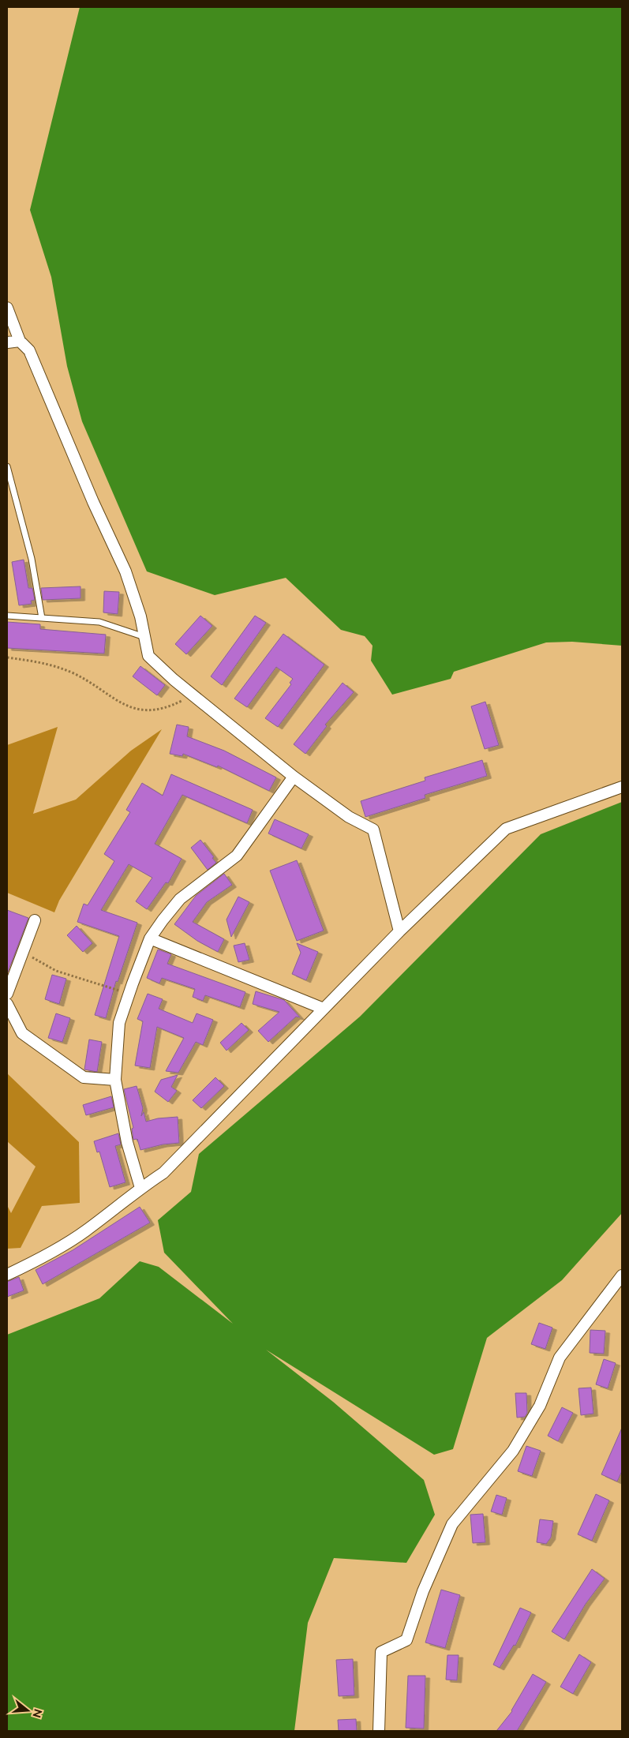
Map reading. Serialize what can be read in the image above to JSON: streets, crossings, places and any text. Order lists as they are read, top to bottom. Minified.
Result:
{"north":"right"}
